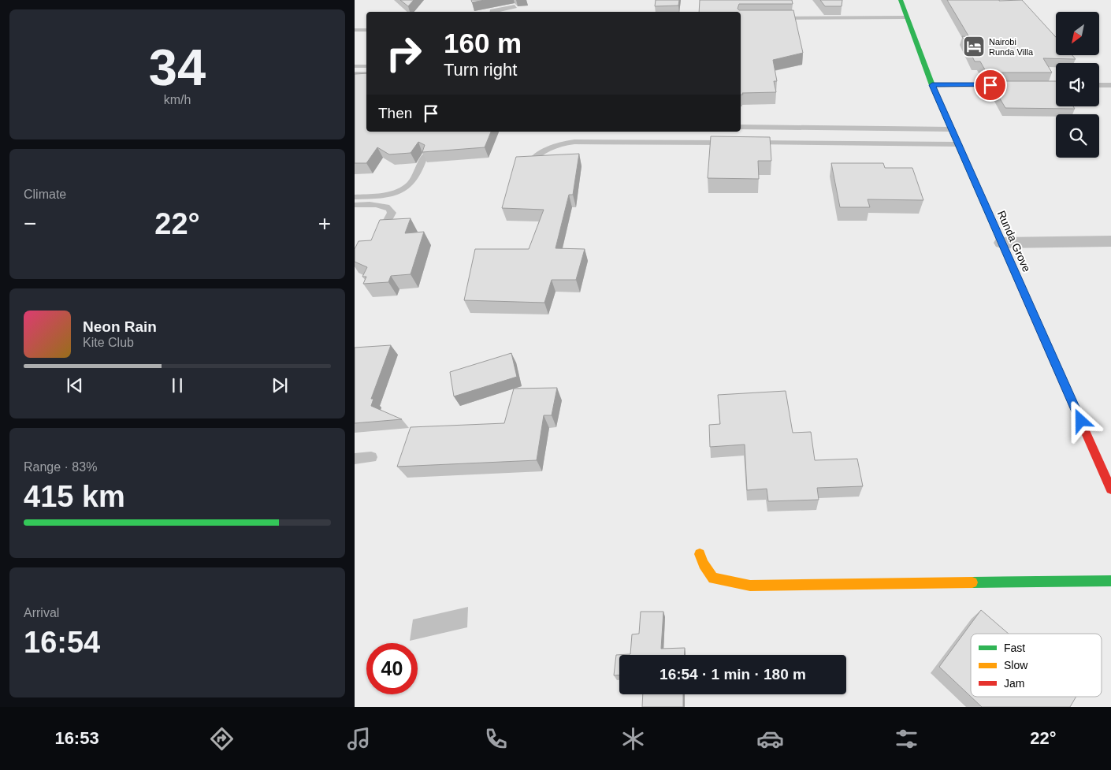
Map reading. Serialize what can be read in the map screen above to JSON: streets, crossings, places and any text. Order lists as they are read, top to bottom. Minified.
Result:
{"streets":{"street":["Runda Grove"]},"places":{"hotel":["Nairobi Runda Villa"]},"legend":["Fast","Slow","Jam"],"north":"bottom left","page":{"tile":[["34","km/h"],"Climate",["Range · 83%","415 km"],["Arrival","16:54"]],"turn":["160 m","Turn right"],"then":"Then","heat":["−","22°","+"],"song":["Neon Rain","Kite Club"],"limit":"40","trip":"16:54 · 1 min · 180 m","tabs":["16:53","22°"]}}
